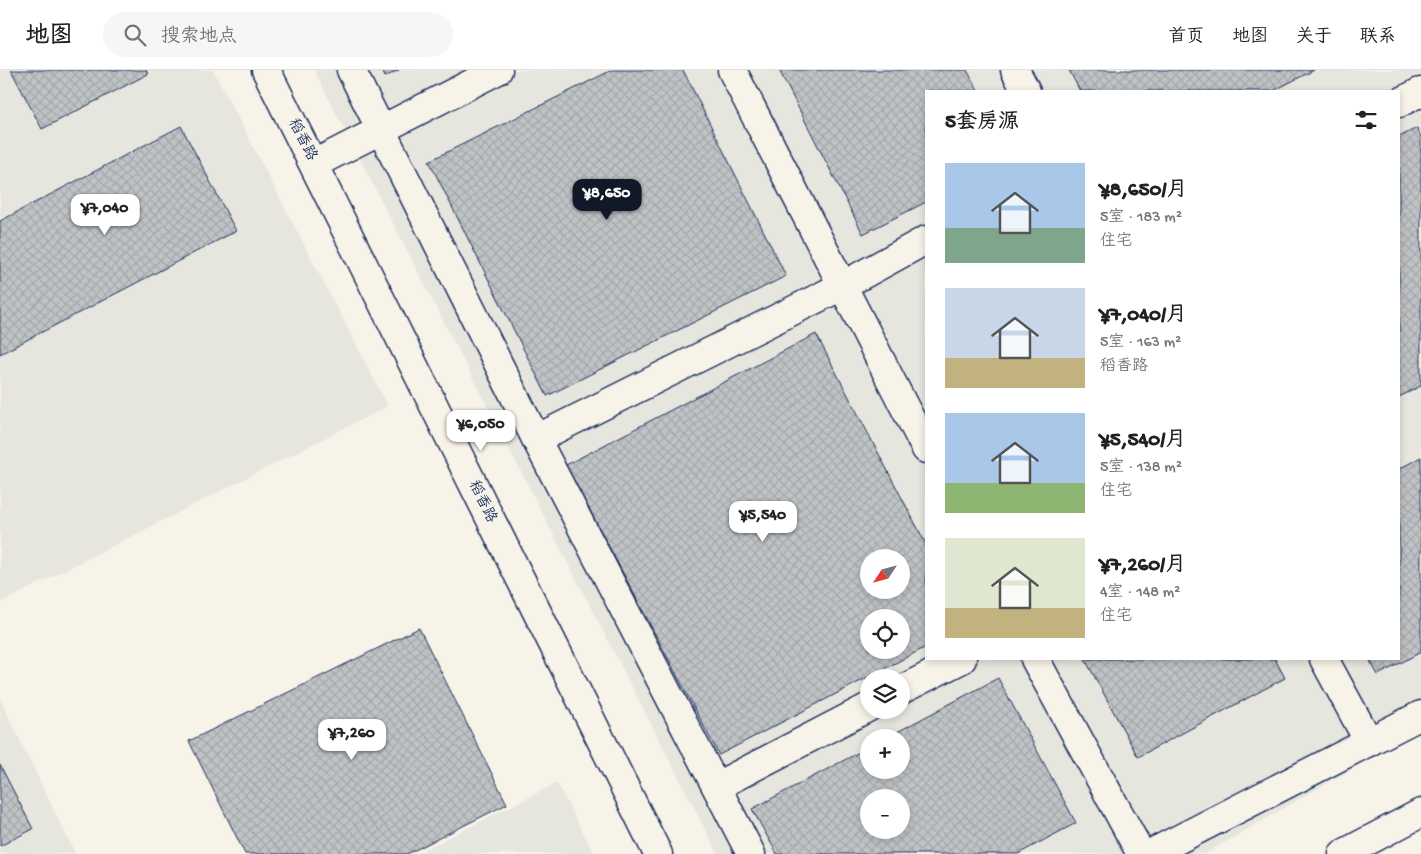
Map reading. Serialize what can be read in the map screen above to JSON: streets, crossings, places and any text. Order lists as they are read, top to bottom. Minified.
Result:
{"streets":{"street":["稻香路"]},"north":"bottom left","page":{"header":"地图","search":"搜索地点","nav":["首页","地图","关于","联系"],"heading":"5套房源","list":[{"name":"¥8,650/月","note":"5室 · 183 m² · 住宅"},{"name":"¥7,040/月","note":"5室 · 163 m² · 稻香路"},{"name":"¥5,540/月","note":"5室 · 138 m² · 住宅"},{"name":"¥7,260/月","note":"4室 · 148 m² · 住宅"}],"price":["¥8,650","¥7,040","¥6,050","¥5,540","¥7,260"],"map_buttons":["+","−"]}}
